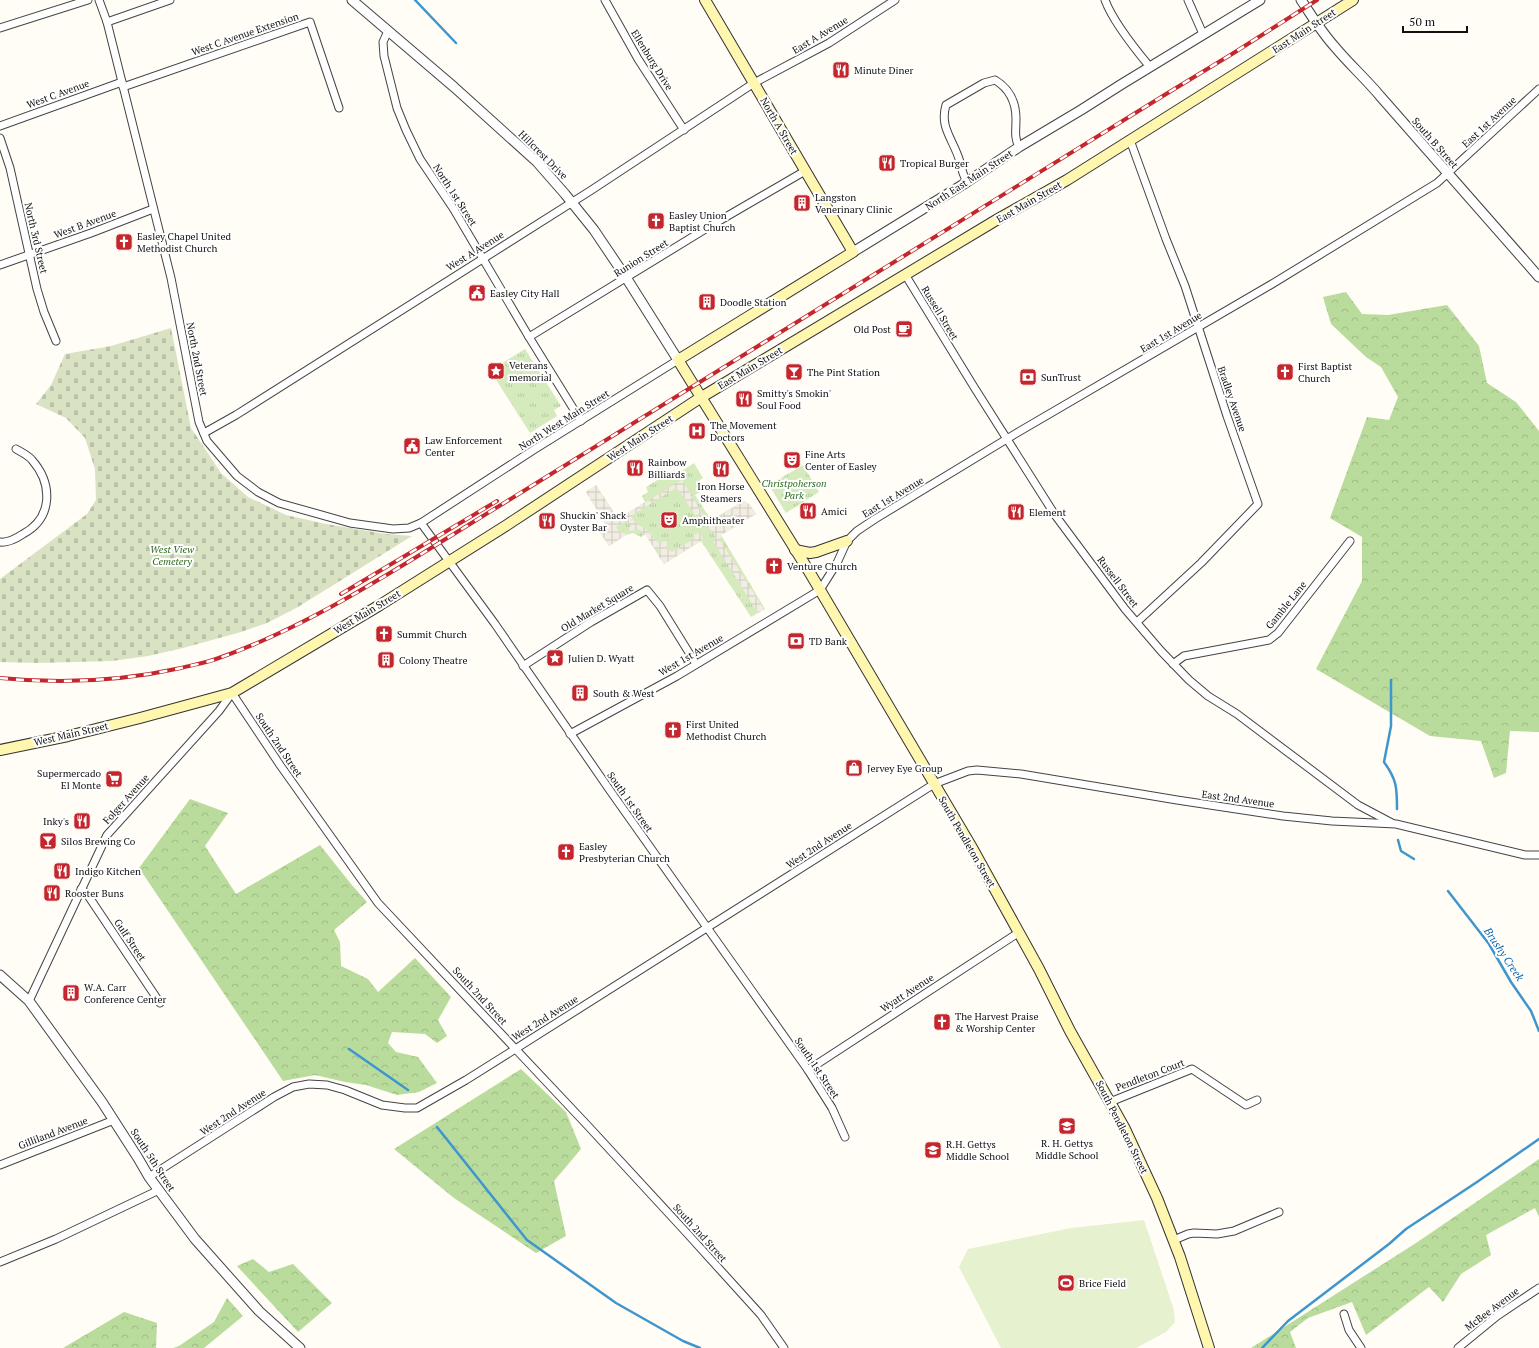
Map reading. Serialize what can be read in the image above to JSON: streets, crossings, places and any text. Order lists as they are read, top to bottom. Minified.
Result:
{"streets":{"main road":["East Main Street","North A Street","North East Main Street","West Main Street","South Pendleton Street"],"street":["West C Avenue Extension","East A Avenue","Ellenburg Drive","West C Avenue","East 1st Avenue","South B Street","Hillcrest Drive","North 1st Street","West B Avenue","North 3rd Street","West A Avenue","Runion Street","Russell Street","North 2nd Street","Bradley Avenue","North West Main Street","Gamble Lane","Old Market Square","West 1st Avenue","South 2nd Street","Folger Avenue","East 2nd Avenue","South 1st Street","West 2nd Avenue","Gulf Street","Wyatt Avenue","Pendleton Court","Gilliland Avenue","South 5th Street","McBee Avenue"]},"crossings":[["East Main Street","South B Street"],["East Main Street","Russell Street"],["East Main Street","Bradley Avenue"],["East Main Street","West Main Street"],["East Main Street","South Pendleton Street"],["West C Avenue Extension","West C Avenue"],["West C Avenue Extension","North 2nd Street"],["East A Avenue","North A Street"],["East A Avenue","West A Avenue"],["Ellenburg Drive","West A Avenue"],["West C Avenue","North 2nd Street"],["East 1st Avenue","South B Street"],["East 1st Avenue","Russell Street"],["East 1st Avenue","Bradley Avenue"],["East 1st Avenue","West 1st Avenue"],["East 1st Avenue","South Pendleton Street"],["North A Street","North East Main Street"],["North A Street","West A Avenue"],["North A Street","Runion Street"],["Hillcrest Drive","North East Main Street"],["Hillcrest Drive","North 1st Street"],["Hillcrest Drive","West A Avenue"],["Hillcrest Drive","Runion Street"],["Hillcrest Drive","North West Main Street"],["Hillcrest Drive","South Pendleton Street"],["North East Main Street","North West Main Street"],["North East Main Street","South Pendleton Street"],["North 1st Street","West A Avenue"],["North 1st Street","Runion Street"],["North 1st Street","North West Main Street"],["West B Avenue","North 3rd Street"],["West B Avenue","North 2nd Street"],["West A Avenue","North 2nd Street"],["Russell Street","Bradley Avenue"],["Russell Street","Gamble Lane"],["Russell Street","East 2nd Avenue"],["North 2nd Street","North West Main Street"],["North West Main Street","South Pendleton Street"],["West Main Street","South 2nd Street"],["West Main Street","Folger Avenue"],["West Main Street","South 1st Street"],["West Main Street","South Pendleton Street"],["Old Market Square","West 1st Avenue"],["Old Market Square","South 1st Street"],["West 1st Avenue","South 1st Street"],["West 1st Avenue","South Pendleton Street"],["South 2nd Street","Folger Avenue"],["South 2nd Street","West 2nd Avenue"],["Folger Avenue","Gulf Street"],["Folger Avenue","South 5th Street"],["East 2nd Avenue","South Pendleton Street"],["East 2nd Avenue","West 2nd Avenue"],["South 1st Street","West 2nd Avenue"],["South 1st Street","Wyatt Avenue"],["South Pendleton Street","West 2nd Avenue"],["South Pendleton Street","Wyatt Avenue"],["South Pendleton Street","Pendleton Court"],["West 2nd Avenue","South 5th Street"],["Gilliland Avenue","South 5th Street"]],"water":["Brushy Creek"],"parks":["Christpoherson Park","West View Cemetery"],"places":{"restaurant":["Minute Diner","Tropical Burger","Smitty's Smokin' Soul Food","Rainbow Billiards","Iron Horse Steamers","Amici","Element","Shuckin' Shack Oyster Bar","Inky's","Indigo Kitchen","Rooster Buns"],"building":["Langston Venerinary Clinic","Doodle Station","Colony Theatre","South & West","W.A. Carr Conference Center"],"church":["Easley Union Baptist Church","Easley Chapel United Methodist Church","First Baptist Church","Venture Church","Summit Church","First United Methodist Church","Easley Presbyterian Church","The Harvest Praise & Worship Center"],"public building":["Easley City Hall","Law Enforcement Center"],"cafe":["Old Post"],"place":["Veterans memorial","Julien D. Wyatt"],"bar":["The Pint Station","Silos Brewing Co"],"bank":["SunTrust","TD Bank"],"hospital":["The Movement Doctors"],"theatre":["Fine Arts Center of Easley","Amphitheater"],"shop":["Jervey Eye Group"],"supermarket":["Supermercado El Monte"],"school or university":["R. H. Gettys Middle School","R.H. Gettys Middle School"],"sports":["Brice Field"]},"scale_bar":"50 m"}
